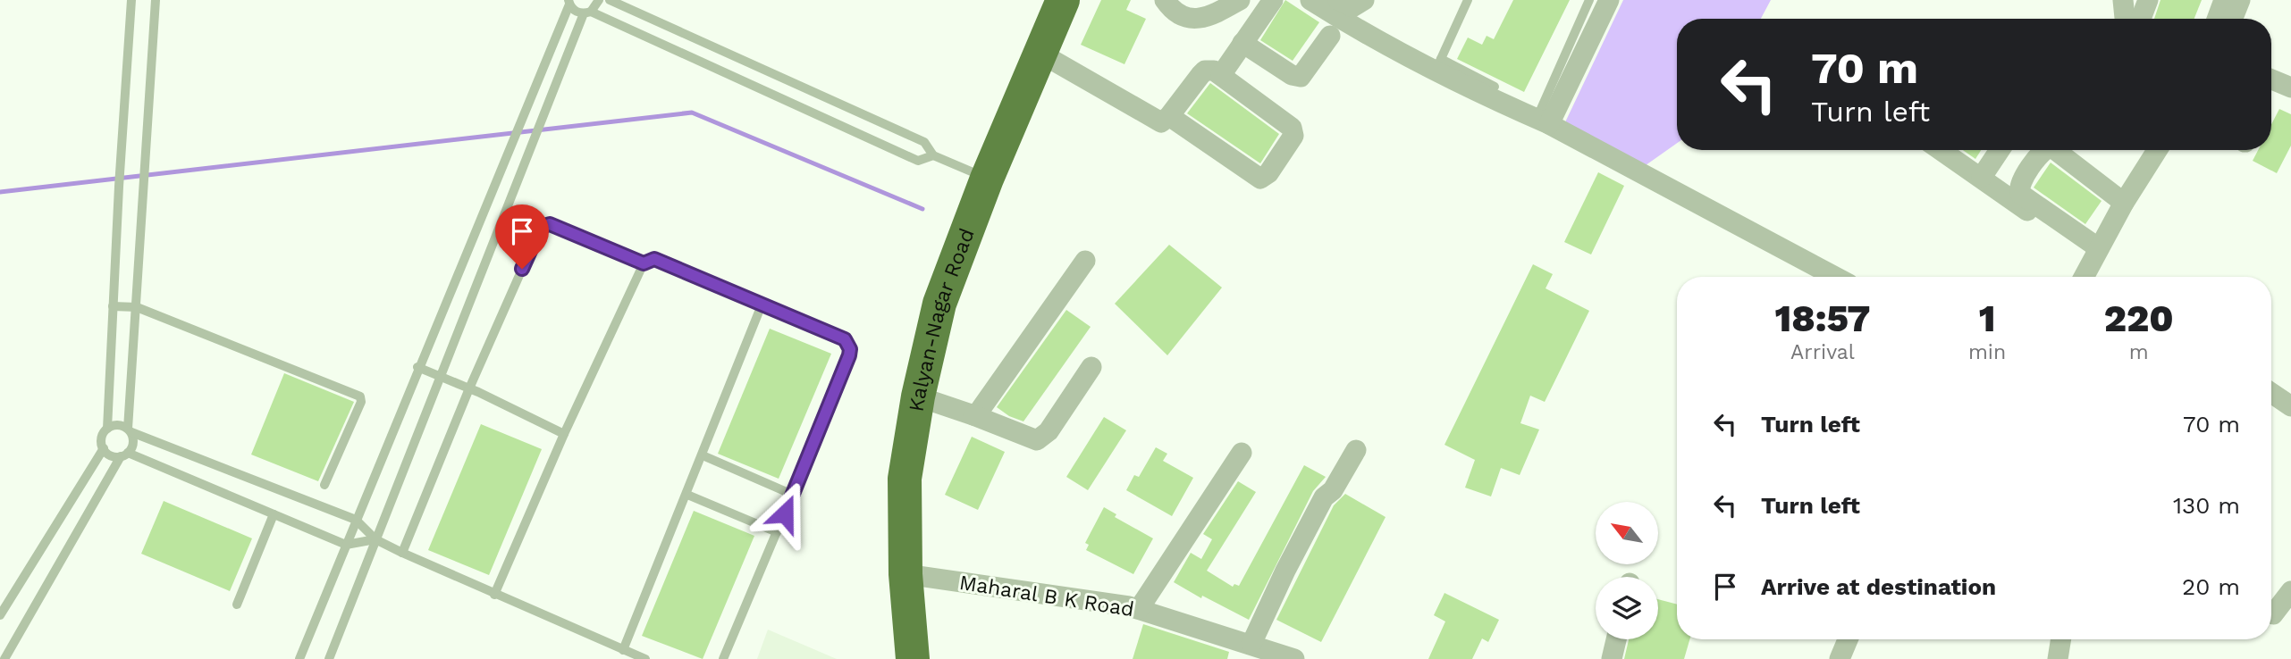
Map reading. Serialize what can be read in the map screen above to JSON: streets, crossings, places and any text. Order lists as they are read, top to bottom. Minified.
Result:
{"streets":{"highway":["Kalyan-Nagar Road"],"street":["Maharal B K Road"]},"crossings":[["Kalyan-Nagar Road","Maharal B K Road"]],"north":"top left","page":{"turn":["70 m","Turn left"],"eta":["18:57","Arrival","1","min","220","m"],"list":[{"name":"Turn left","value":"70 m"},{"name":"Turn left","value":"130 m"},{"name":"Arrive at destination","value":"20 m"}]}}
